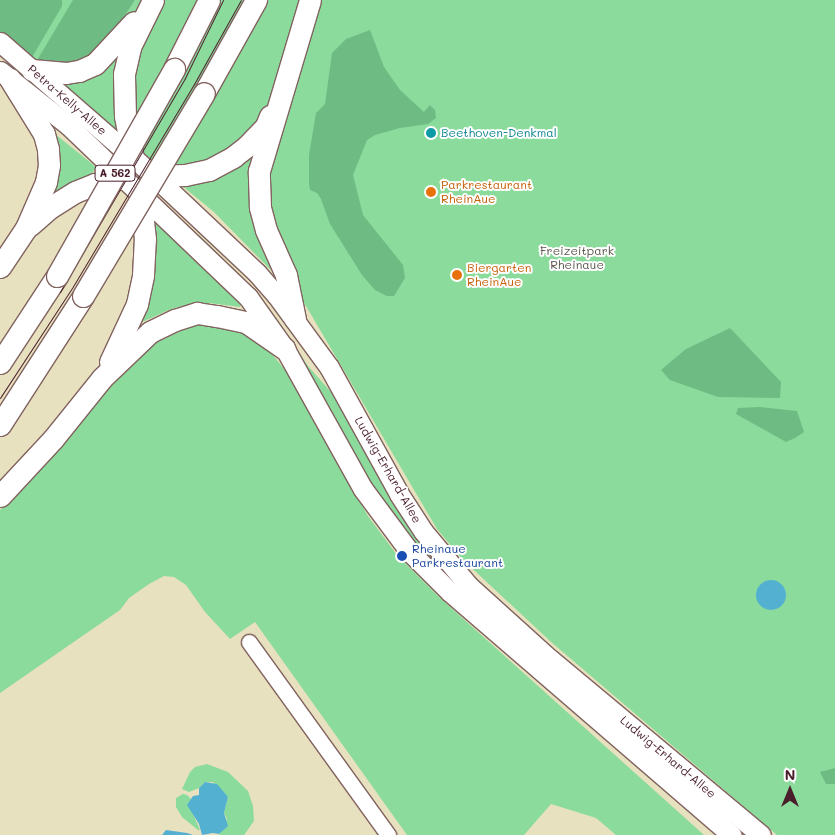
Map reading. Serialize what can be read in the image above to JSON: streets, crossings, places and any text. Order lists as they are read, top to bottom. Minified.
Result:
{"streets":{"highway":["A 562"],"main road":["Petra-Kelly-Allee","Ludwig-Erhard-Allee"]},"crossings":[["Petra-Kelly-Allee","Ludwig-Erhard-Allee"]],"parks":["Freizeitpark Rheinaue"],"places":["Beethoven-Denkmal","Parkrestaurant RheinAue","Biergarten RheinAue","Rheinaue Parkrestaurant"],"north":"top"}
